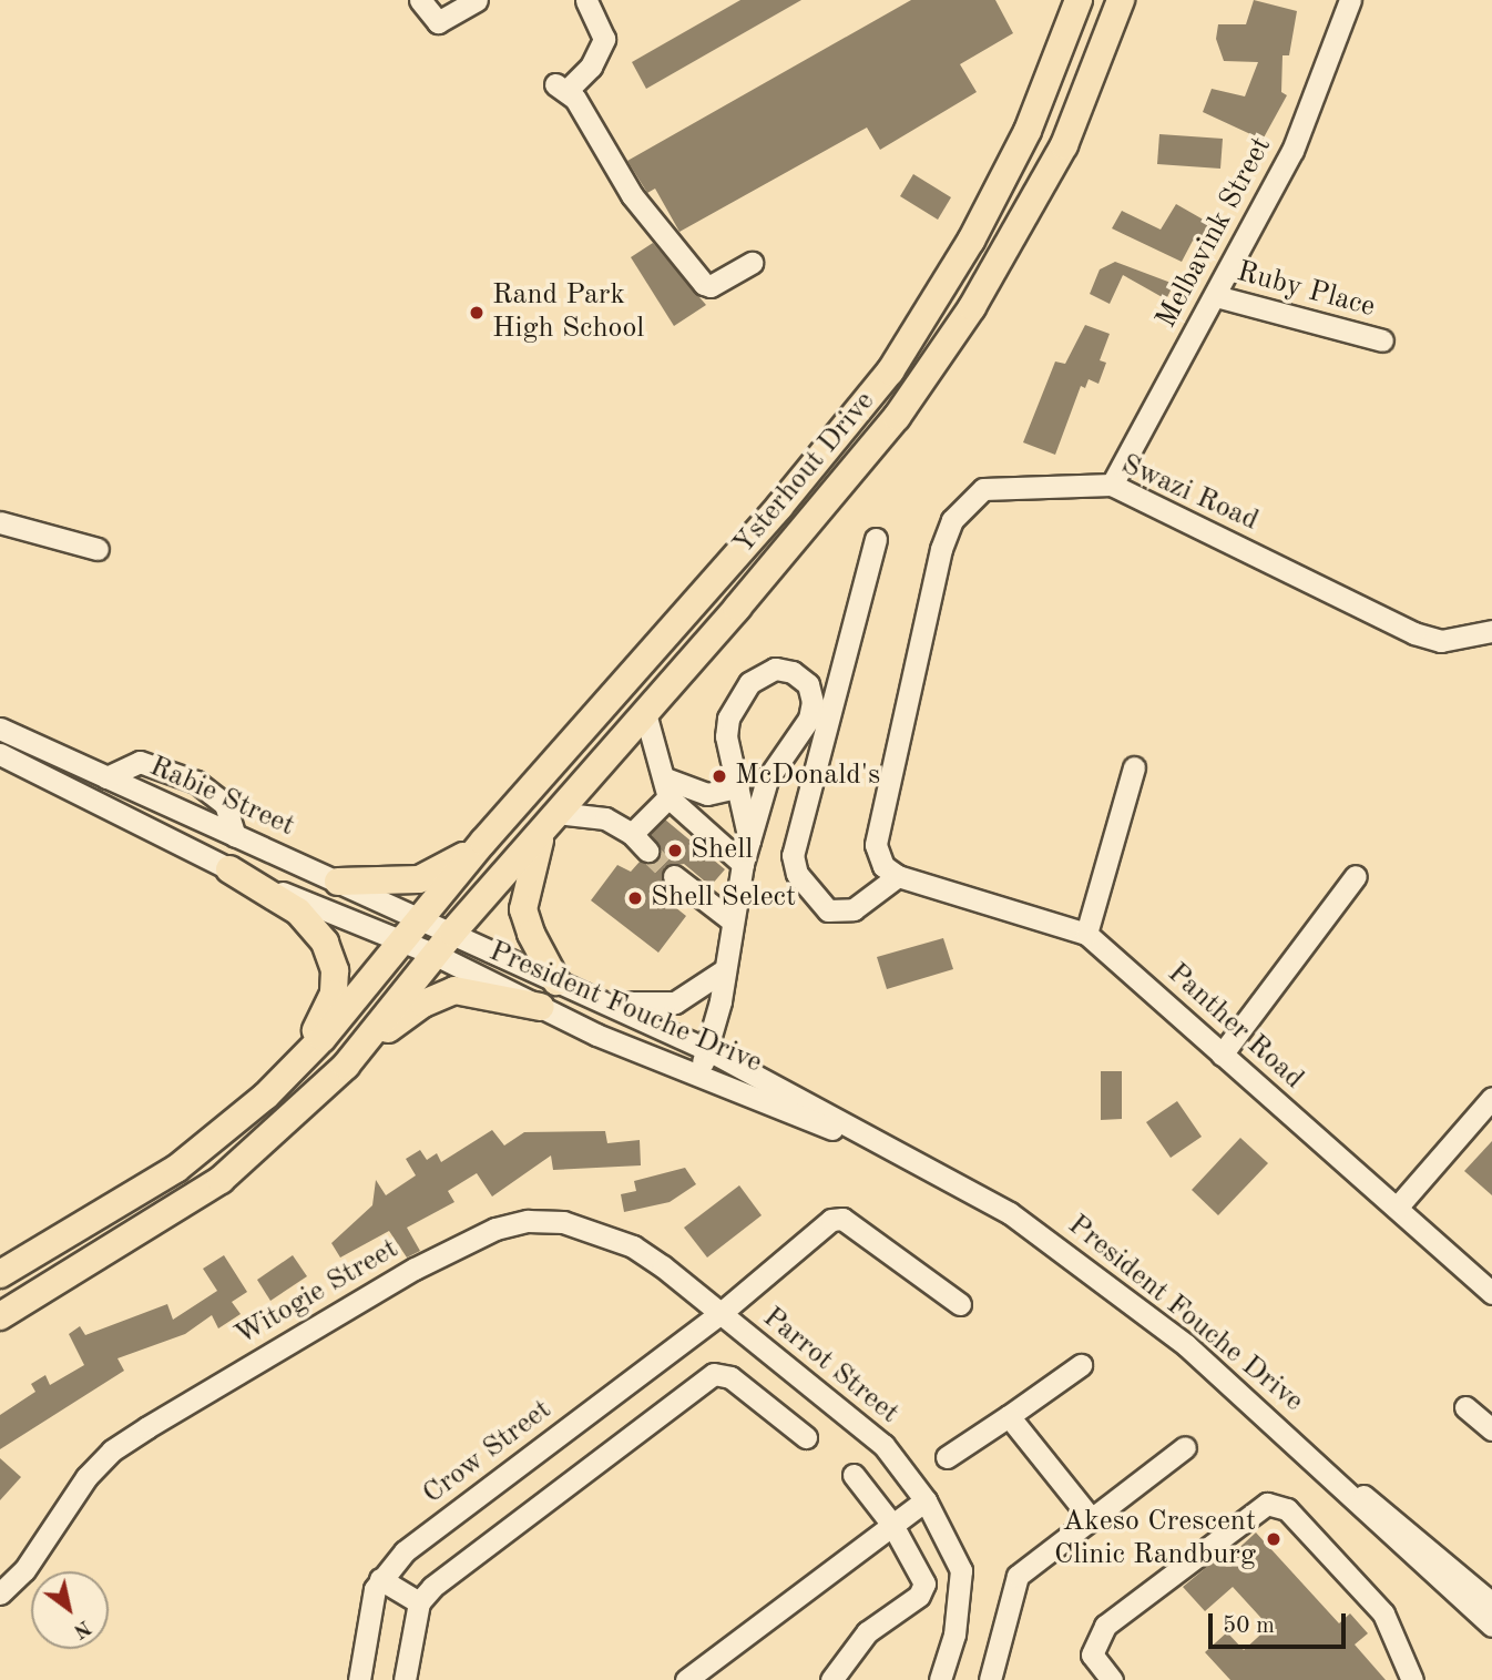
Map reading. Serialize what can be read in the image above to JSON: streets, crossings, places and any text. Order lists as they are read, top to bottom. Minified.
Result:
{"streets":{"main road":["Ysterhout Drive"],"street":["Melbavink Street","Ruby Place","Swazi Road","Rabie Street","President Fouche Drive","Panther Road","Witogie Street","Parrot Street","Crow Street"]},"crossings":[["Melbavink Street","Ruby Place"],["Melbavink Street","Swazi Road"],["Ysterhout Drive","Rabie Street"],["Ysterhout Drive","President Fouche Drive"],["Swazi Road","Panther Road"],["Rabie Street","President Fouche Drive"],["Witogie Street","Parrot Street"],["Witogie Street","Crow Street"],["Parrot Street","Crow Street"]],"places":["Rand Park High School","McDonald's","Shell","Shell Select","Akeso Crescent Clinic Randburg"],"scale_bar":"50 m","north":"bottom right"}
